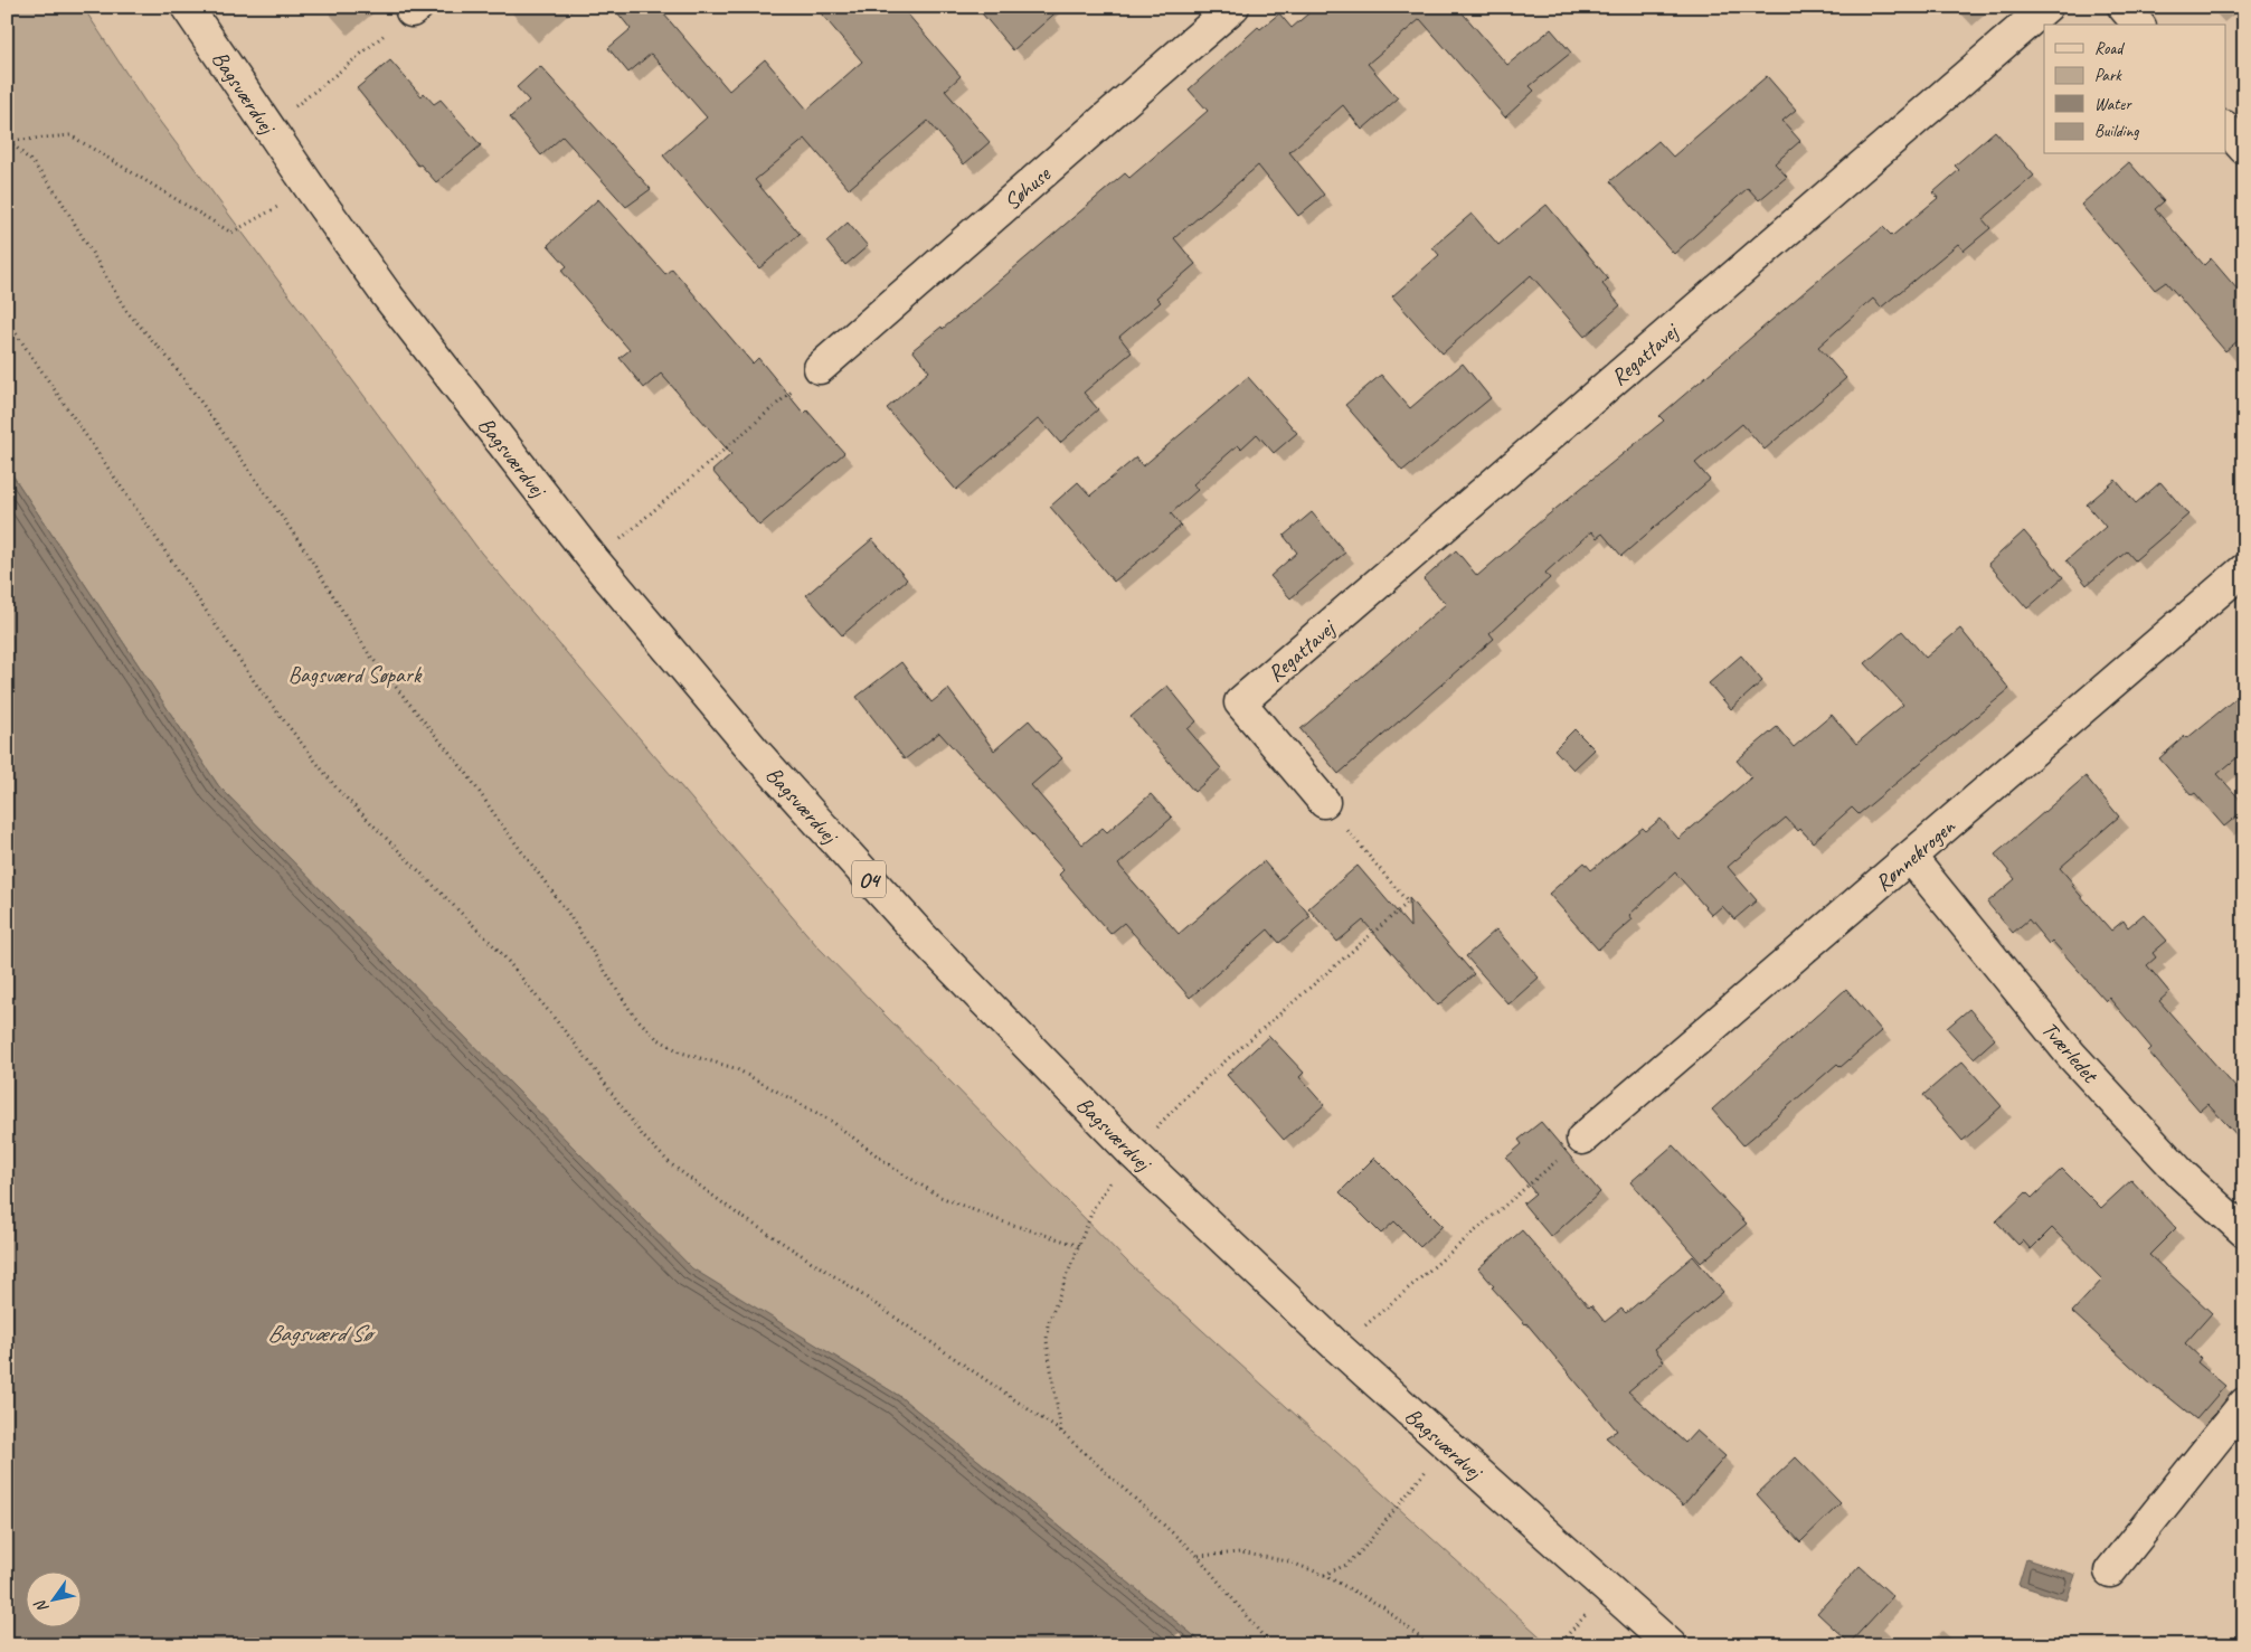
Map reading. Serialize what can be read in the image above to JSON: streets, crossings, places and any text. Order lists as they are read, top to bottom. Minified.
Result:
{"streets":{"street":["Bagsværdvej","Søhuse","Regattavej","Rønnekrogen","O4","Tværledet"]},"crossings":[["Rønnekrogen","Tværledet"]],"water":["Bagsværd Sø"],"parks":["Bagsværd Søpark"],"legend":["Road","Park","Water","Building"],"north":"bottom left"}
